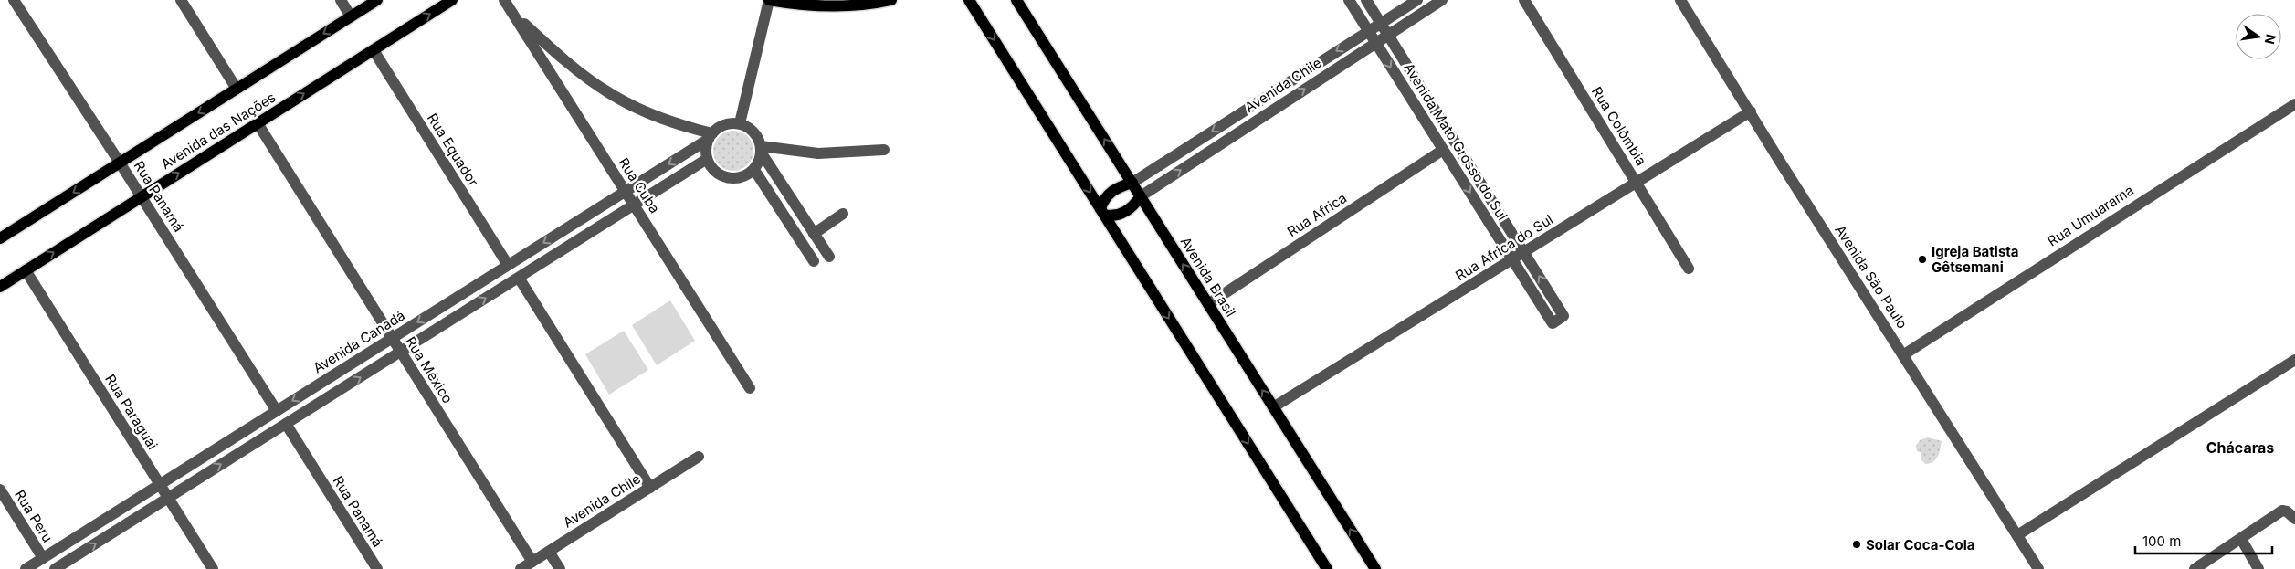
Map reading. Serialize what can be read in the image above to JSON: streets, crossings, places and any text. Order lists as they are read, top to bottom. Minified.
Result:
{"streets":{"main road":["Avenida das Nações","Avenida Brasil"],"street":["Avenida Chile","Rua Colômbia","Avenida Mato Grosso do Sul","Rua Equador","Rua Cuba","Rua Panamá","Rua Africa","Rua Umuarama","Rua Africa do Sul","Avenida São Paulo","Avenida Canadá","Rua México","Rua Paraguai","Rua Peru"]},"crossings":[["Avenida Chile","Avenida Mato Grosso do Sul"],["Avenida Chile","Avenida Brasil"],["Avenida Chile","Rua México"],["Rua Colômbia","Rua Africa do Sul"],["Avenida das Nações","Rua Equador"],["Avenida das Nações","Rua Panamá"],["Avenida das Nações","Rua México"],["Avenida das Nações","Rua Paraguai"],["Avenida Mato Grosso do Sul","Rua Africa"],["Avenida Mato Grosso do Sul","Rua Africa do Sul"],["Rua Equador","Avenida Canadá"],["Rua Cuba","Avenida Canadá"],["Rua Panamá","Avenida Canadá"],["Rua Africa","Avenida Brasil"],["Rua Umuarama","Avenida São Paulo"],["Rua Africa do Sul","Avenida Brasil"],["Rua Africa do Sul","Avenida São Paulo"],["Avenida Canadá","Rua México"],["Avenida Canadá","Rua Paraguai"],["Avenida Canadá","Rua Peru"]],"districts":["Chácaras"],"places":["Igreja Batista Gêtsemani","Solar Coca-Cola"],"scale_bar":"100 m","north":"right"}
